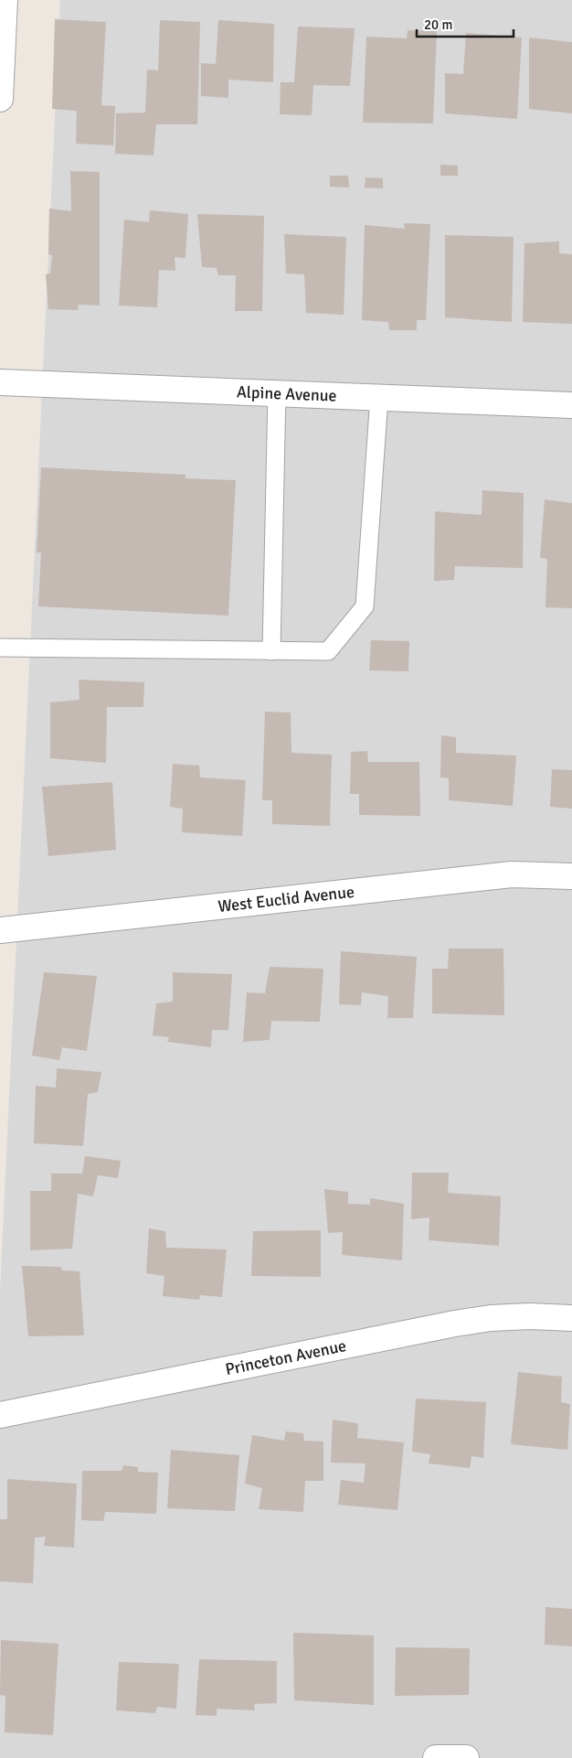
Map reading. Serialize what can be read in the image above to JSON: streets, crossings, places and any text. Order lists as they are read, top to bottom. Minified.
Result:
{"streets":{"street":["Alpine Avenue","West Euclid Avenue","Princeton Avenue"]},"scale_bar":"20 m"}
